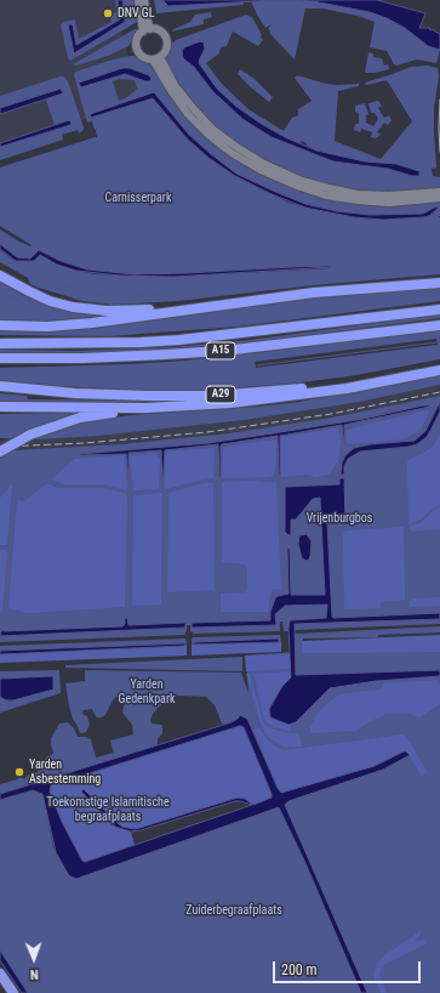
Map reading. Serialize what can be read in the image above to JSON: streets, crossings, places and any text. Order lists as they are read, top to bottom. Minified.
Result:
{"streets":{"highway":["A15","A29"]},"parks":["Carnisserpark","Vrijenburgbos","Yarden Gedenkpark","Toekomstige Islamitische begraafplaats","Zuiderbegraafplaats"],"places":["DNV GL","Yarden Asbestemming"],"scale_bar":"200 m","north":"bottom"}
